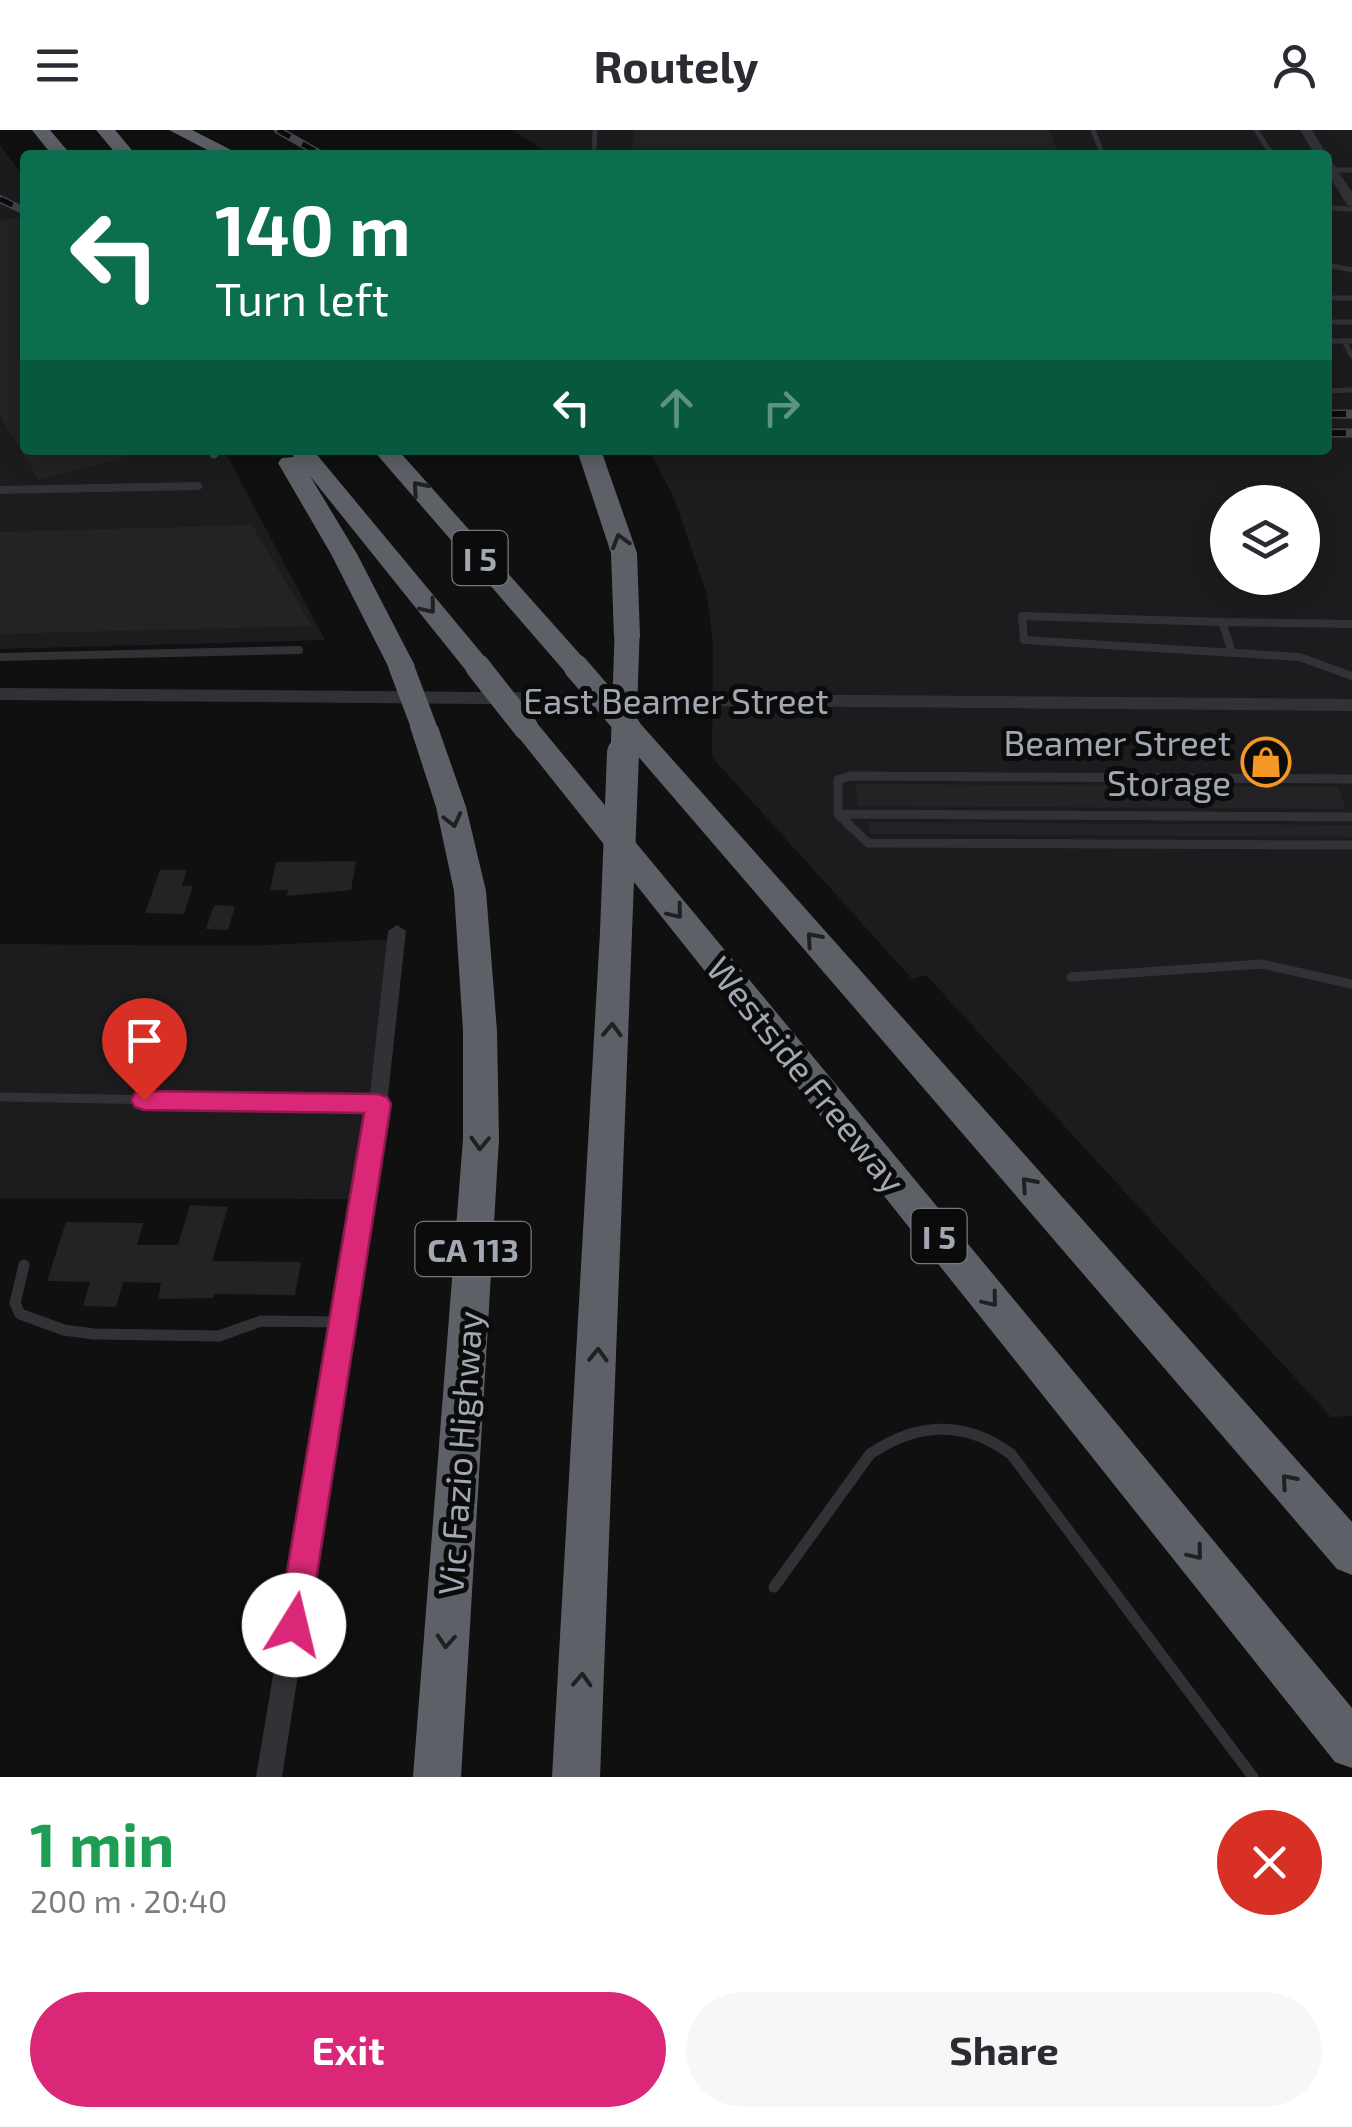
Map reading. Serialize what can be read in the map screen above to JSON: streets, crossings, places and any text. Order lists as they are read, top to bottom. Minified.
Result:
{"streets":{"highway":["I 5","Westside Freeway","CA 113","Vic Fazio Highway"],"street":["East Beamer Street"]},"places":{"shop":["Beamer Street Storage"]},"page":{"header":"Routely","turn":["140 m","Turn left"],"heading":["1 min","200 m · 20:40"],"buttons":["Exit","Share"]}}
